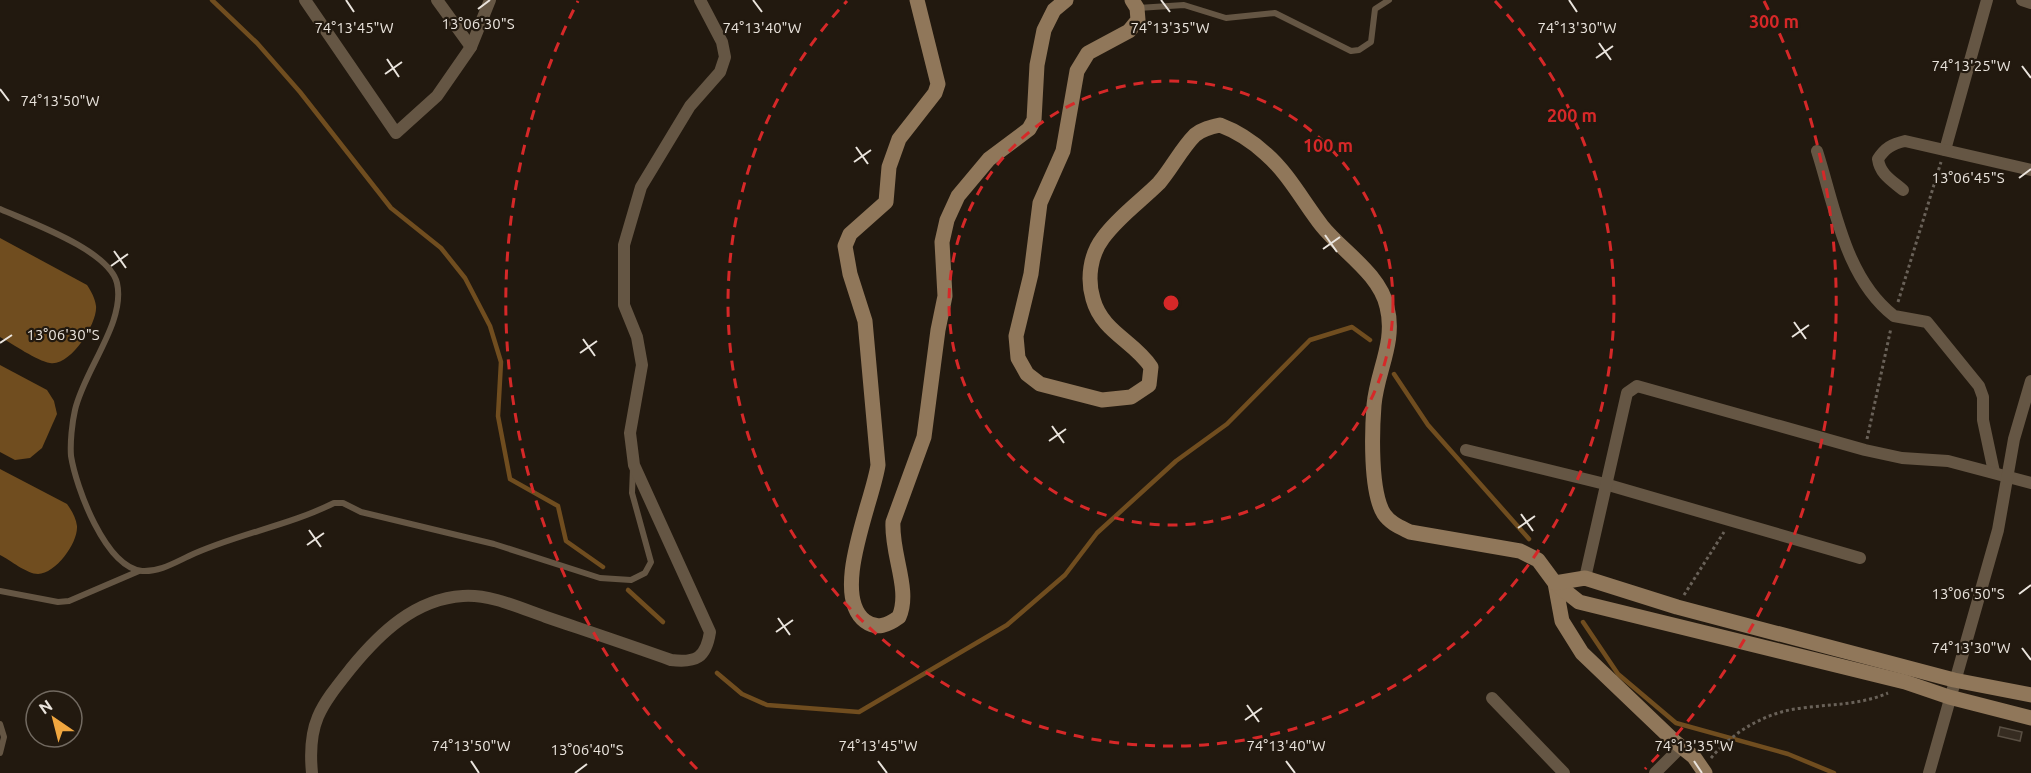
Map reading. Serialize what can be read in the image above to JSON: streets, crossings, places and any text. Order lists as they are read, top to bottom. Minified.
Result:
{"north":"top left","coordinates":["13°06'30\"S","74°13'45\"W","74°13'40\"W","74°13'35\"W","74°13'30\"W","74°13'25\"W","74°13'50\"W","13°06'45\"S","13°06'50\"S","13°06'40\"S"],"rings":["300 m","200 m","100 m"]}
